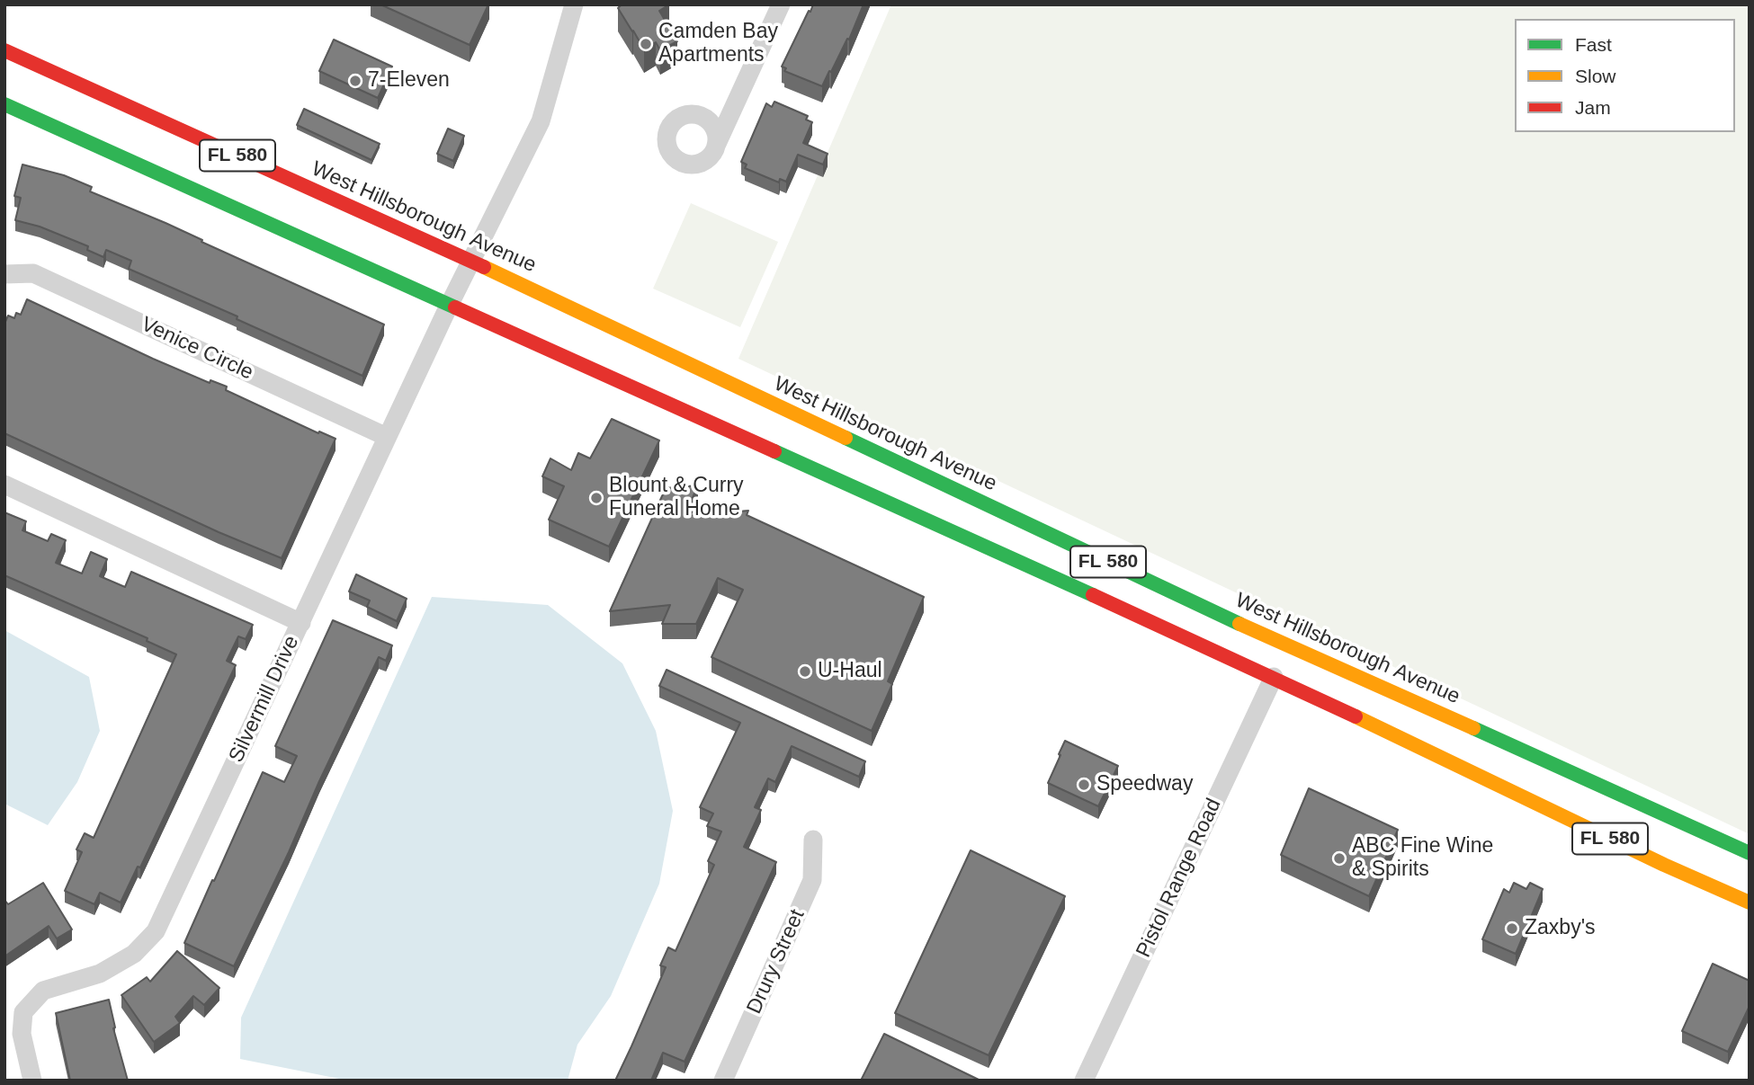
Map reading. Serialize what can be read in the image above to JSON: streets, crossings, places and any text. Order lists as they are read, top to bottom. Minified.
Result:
{"streets":{"main road":["FL 580","West Hillsborough Avenue"],"street":["Venice Circle","Silvermill Drive","Pistol Range Road","Drury Street"]},"crossings":[["FL 580","Silvermill Drive"],["FL 580","Pistol Range Road"],["West Hillsborough Avenue","Silvermill Drive"],["Venice Circle","Silvermill Drive"]],"places":["Camden Bay Apartments","7-Eleven","Blount & Curry Funeral Home","U-Haul","Speedway","ABC Fine Wine & Spirits","Zaxby's"],"legend":["Fast","Slow","Jam"]}
